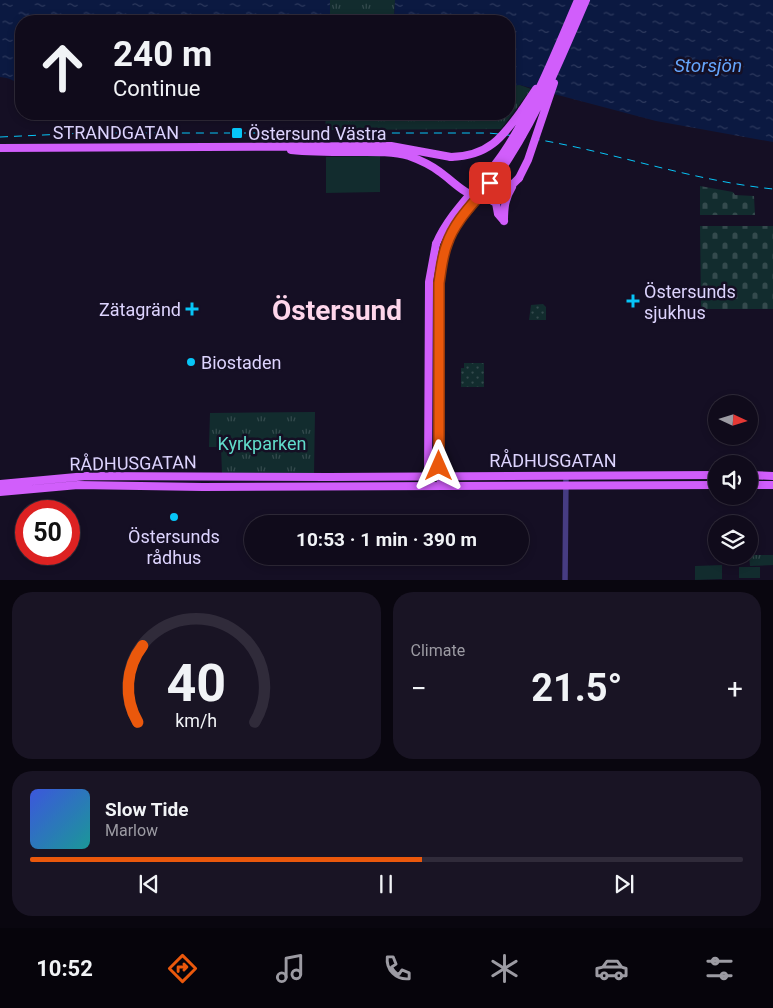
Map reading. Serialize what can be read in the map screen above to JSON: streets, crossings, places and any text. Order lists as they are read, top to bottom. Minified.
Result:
{"streets":{"main road":["STRANDGATAN","RÅDHUSGATAN"]},"districts":["Östersund"],"water":["Storsjön"],"parks":["Kyrkparken"],"places":{"transit":["Östersund Västra"],"health":["Östersunds sjukhus","Zätagränd"],"other":["Biostaden","Östersunds rådhus"]},"north":"right","page":{"turn":["240 m","Continue"],"limit":"50","trip":"10:53 · 1 min · 390 m","tile":"Climate","heat":["−","21.5°","+"],"song":["Slow Tide","Marlow"],"tabs":"10:52","gauge":["40","km/h"]}}
